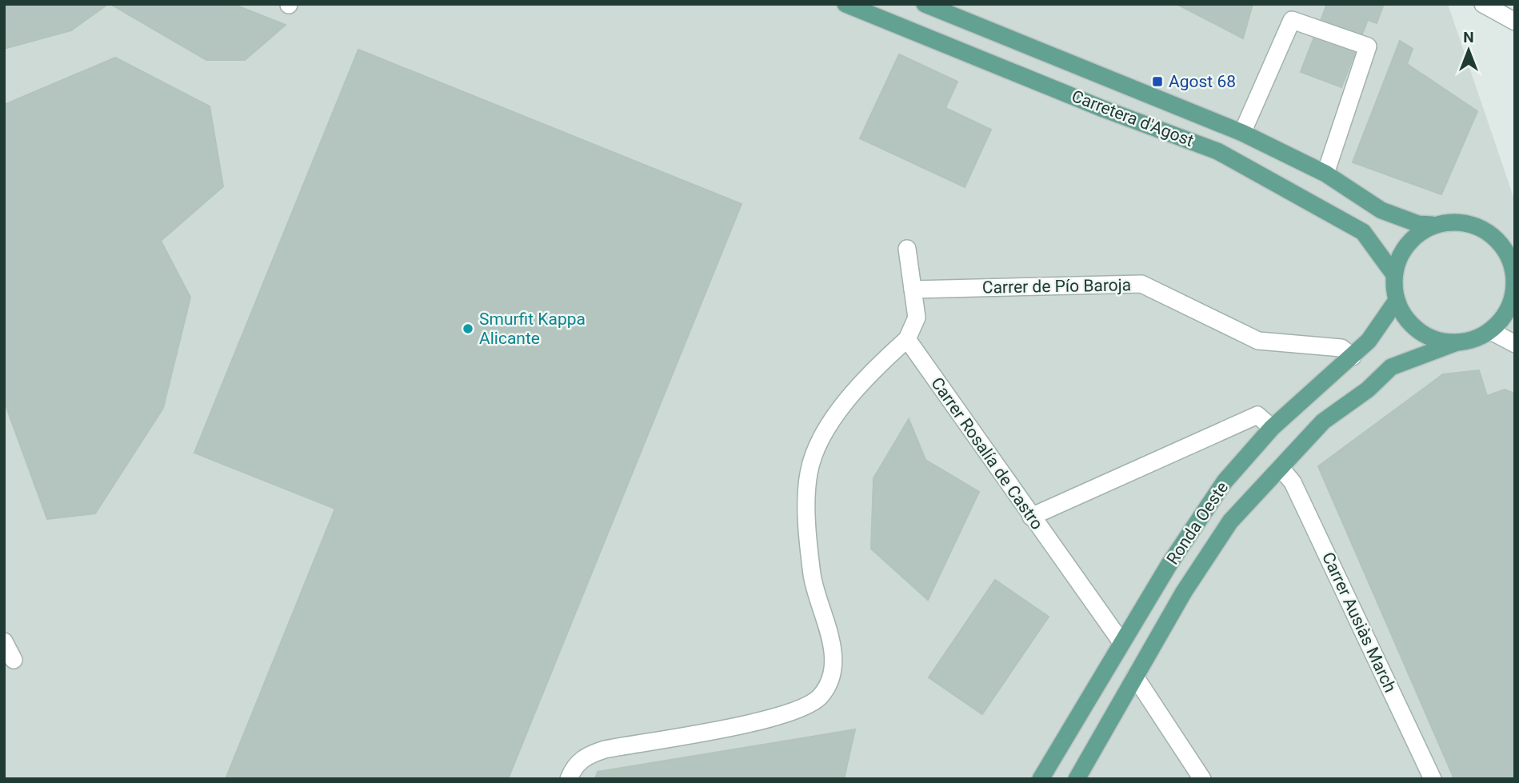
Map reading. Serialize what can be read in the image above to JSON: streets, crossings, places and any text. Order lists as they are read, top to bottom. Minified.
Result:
{"streets":{"main road":["Carretera d'Agost","Ronda Oeste"],"street":["Carrer de Pío Baroja","Carrer Rosalía de Castro","Carrer Ausiàs March"]},"crossings":[["Carretera d'Agost","Ronda Oeste"],["Carrer de Pío Baroja","Ronda Oeste"],["Carrer Rosalía de Castro","Ronda Oeste"],["Ronda Oeste","Carrer Ausiàs March"]],"places":{"transit":["Agost 68"],"other":["Smurfit Kappa Alicante"]},"north":"top"}
